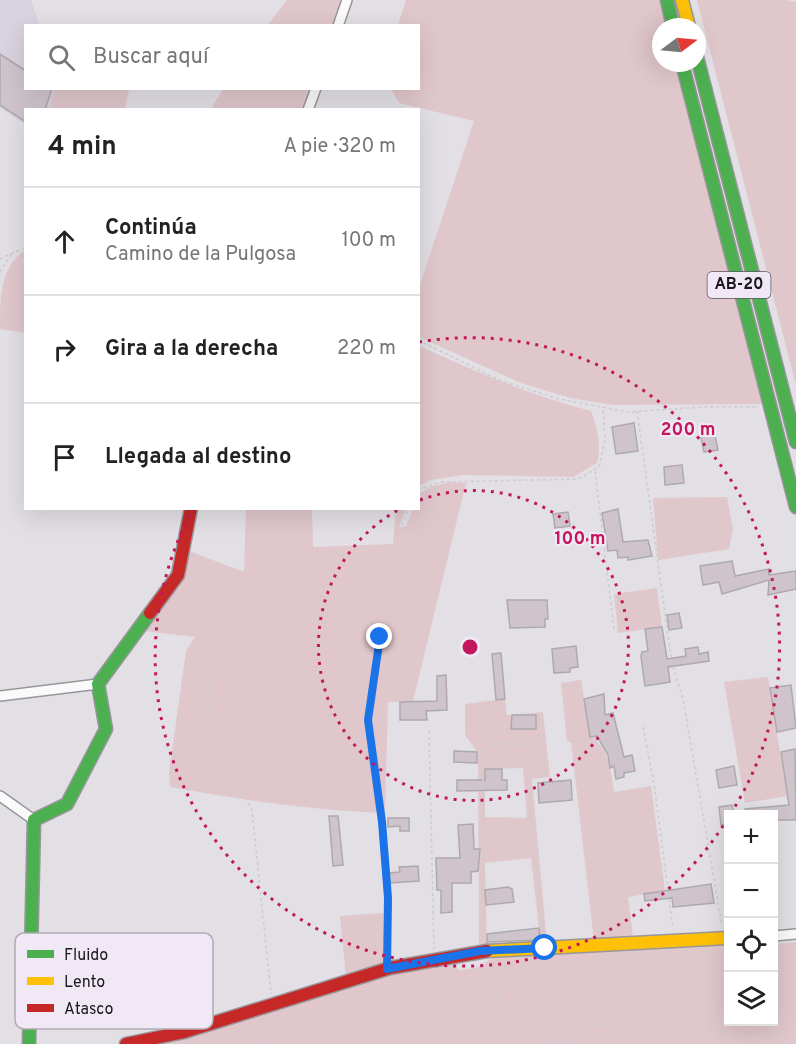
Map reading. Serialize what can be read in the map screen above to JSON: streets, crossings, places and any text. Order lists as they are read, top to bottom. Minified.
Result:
{"streets":{"street":["AB-20"]},"legend":["Fluido","Lento","Atasco"],"north":"right","page":{"search":"Buscar aquí","heading":["4 min","A pie · 320 m"],"list":[["Continúa","Camino de la Pulgosa","100 m"],["Gira a la derecha","220 m"],"Llegada al destino"],"map_buttons":["+","−"]},"rings":["200 m","100 m"]}
